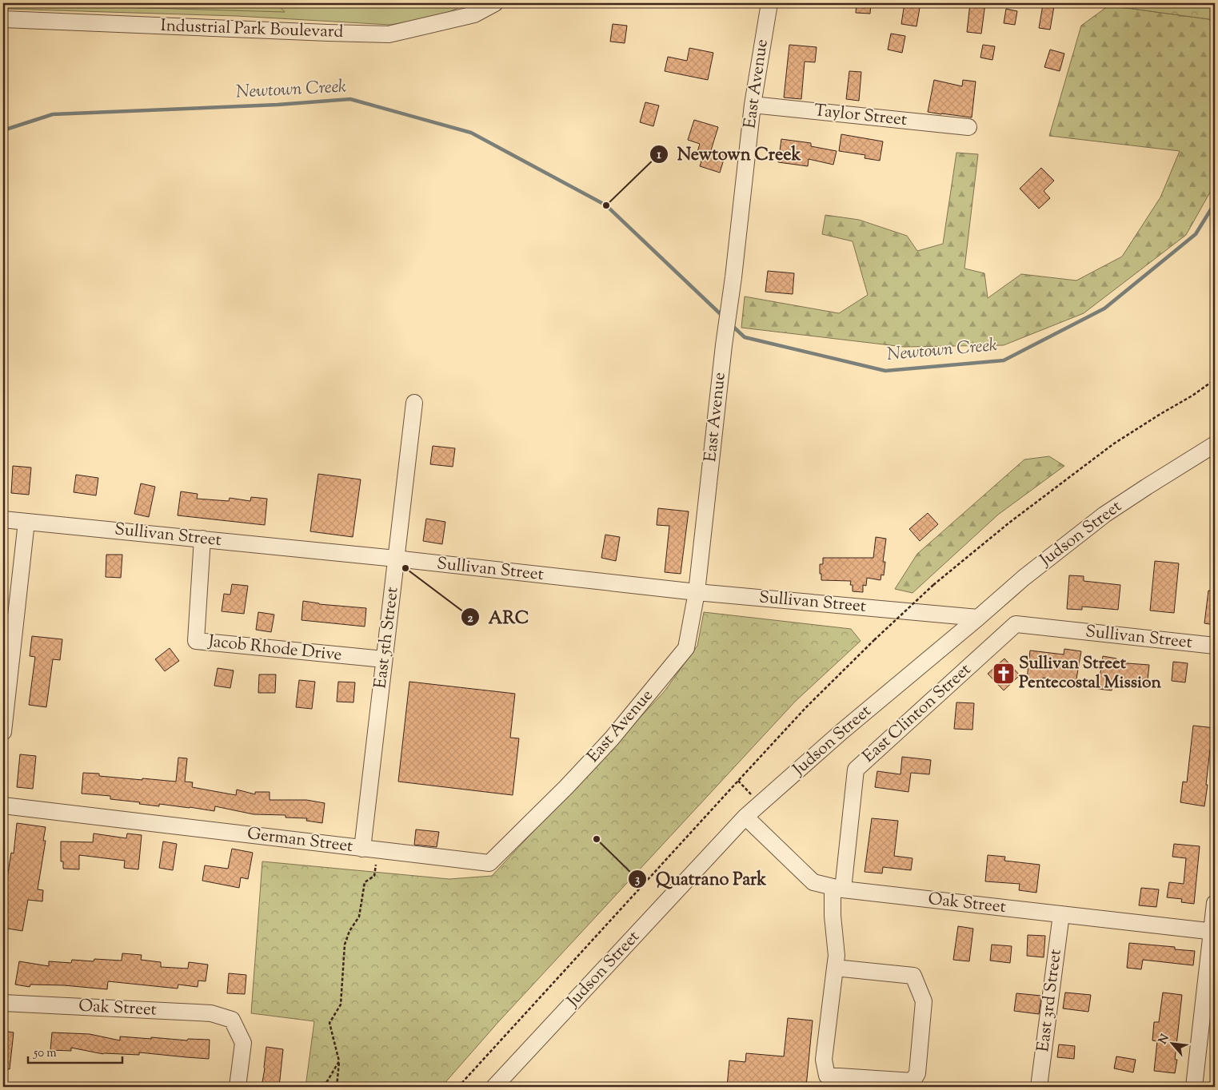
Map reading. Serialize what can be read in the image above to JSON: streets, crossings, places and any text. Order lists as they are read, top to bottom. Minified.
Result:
{"streets":{"street":["Industrial Park Boulevard","East Avenue","Taylor Street","Judson Street","Sullivan Street","East 5th Street","Jacob Rhode Drive","East Clinton Street","German Street","Oak Street","East 3rd Street"]},"crossings":[["East Avenue","Taylor Street"],["East Avenue","Sullivan Street"],["East Avenue","German Street"],["Judson Street","Sullivan Street"],["Judson Street","Oak Street"],["Sullivan Street","East 5th Street"],["Sullivan Street","Jacob Rhode Drive"],["Sullivan Street","East Clinton Street"],["East 5th Street","Jacob Rhode Drive"],["East 5th Street","German Street"],["East Clinton Street","Oak Street"],["Oak Street","East 3rd Street"]],"water":["Newtown Creek"],"places":{"other":["Newtown Creek","ARC","Quatrano Park"],"church":["Sullivan Street Pentecostal Mission"]},"scale_bar":"50 m","north":"top left"}
